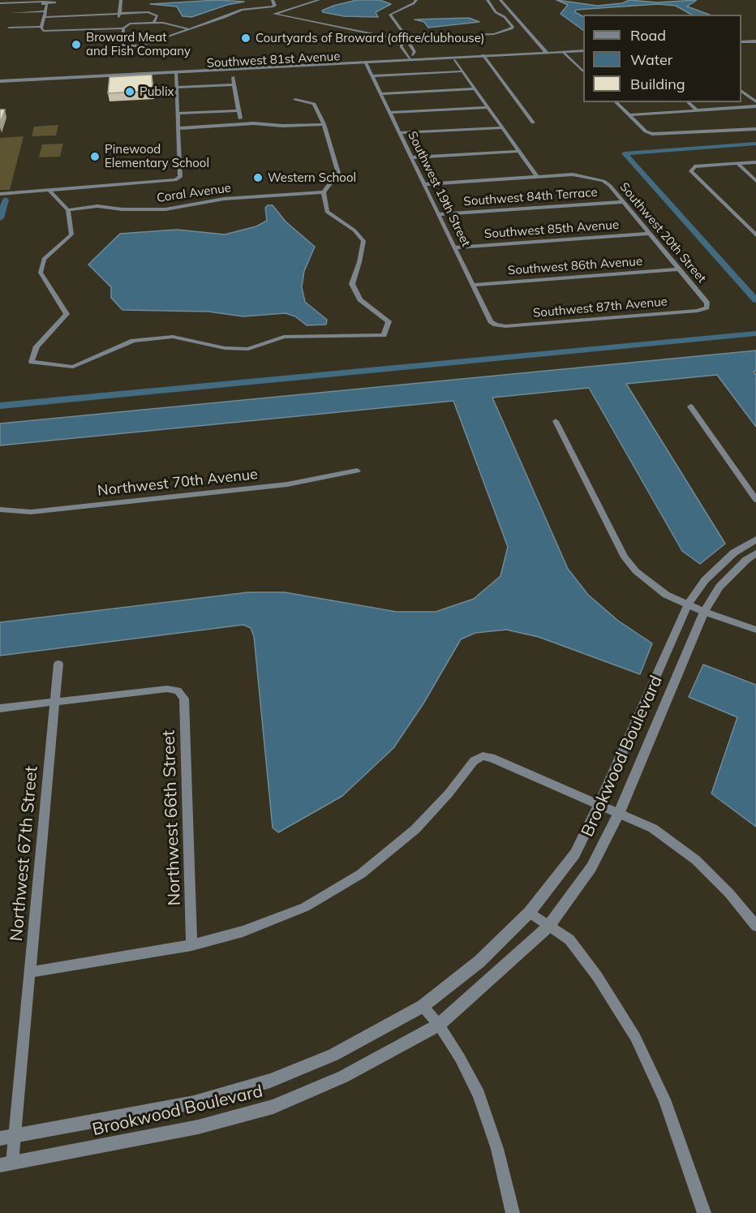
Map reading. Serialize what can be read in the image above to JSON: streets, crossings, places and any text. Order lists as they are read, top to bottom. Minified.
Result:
{"streets":{"street":["Southwest 81st Avenue","Southwest 19th Street","Coral Avenue","Southwest 84th Terrace","Southwest 85th Avenue","Southwest 20th Street","Southwest 86th Avenue","Southwest 87th Avenue","Northwest 70th Avenue","Brookwood Boulevard","Northwest 66th Street","Northwest 67th Street"]},"crossings":[["Southwest 81st Avenue","Southwest 19th Street"],["Southwest 19th Street","Southwest 84th Terrace"],["Southwest 19th Street","Southwest 85th Avenue"],["Southwest 19th Street","Southwest 86th Avenue"],["Southwest 19th Street","Southwest 87th Avenue"],["Southwest 84th Terrace","Southwest 20th Street"],["Southwest 85th Avenue","Southwest 20th Street"],["Southwest 20th Street","Southwest 86th Avenue"],["Southwest 20th Street","Southwest 87th Avenue"],["Brookwood Boulevard","Northwest 67th Street"],["Northwest 66th Street","Northwest 67th Street"]],"places":["Courtyards of Broward (office/clubhouse)","Broward Meat and Fish Company","Publix","Pinewood Elementary School","Western School"],"legend":["Road","Water","Building"]}
